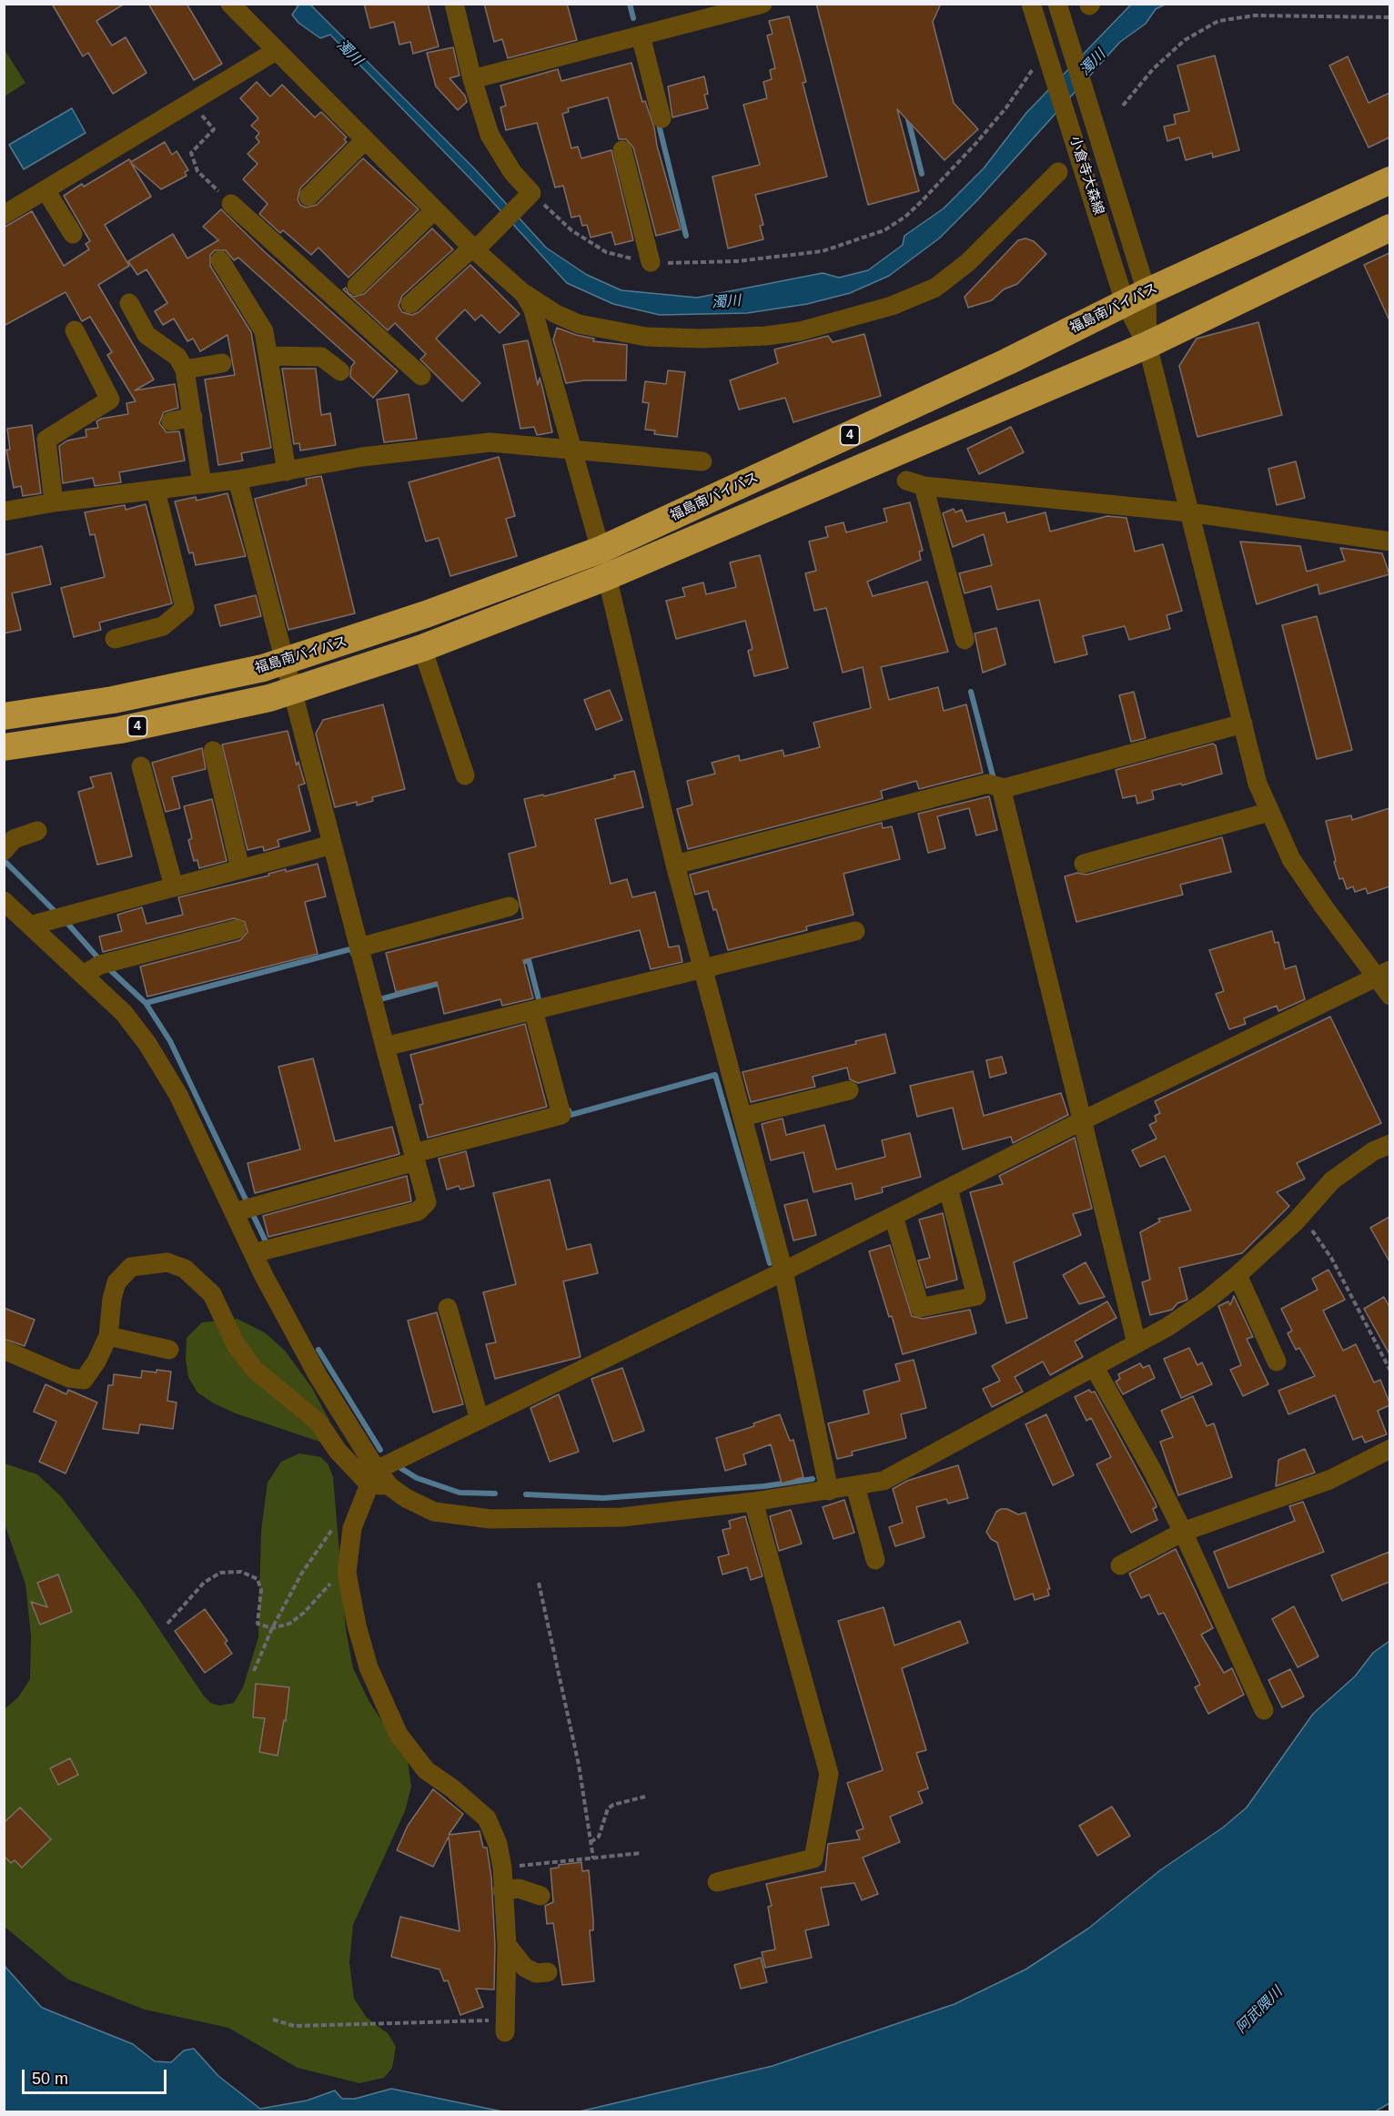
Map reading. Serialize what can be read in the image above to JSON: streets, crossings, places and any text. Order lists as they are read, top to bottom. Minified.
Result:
{"streets":{"highway":["福島南バイパス","4"],"street":["小倉寺大森線"]},"crossings":[["小倉寺大森線","福島南バイパス"],["小倉寺大森線","4"]],"water":["濁川","阿武隈川"],"scale_bar":"50 m"}
